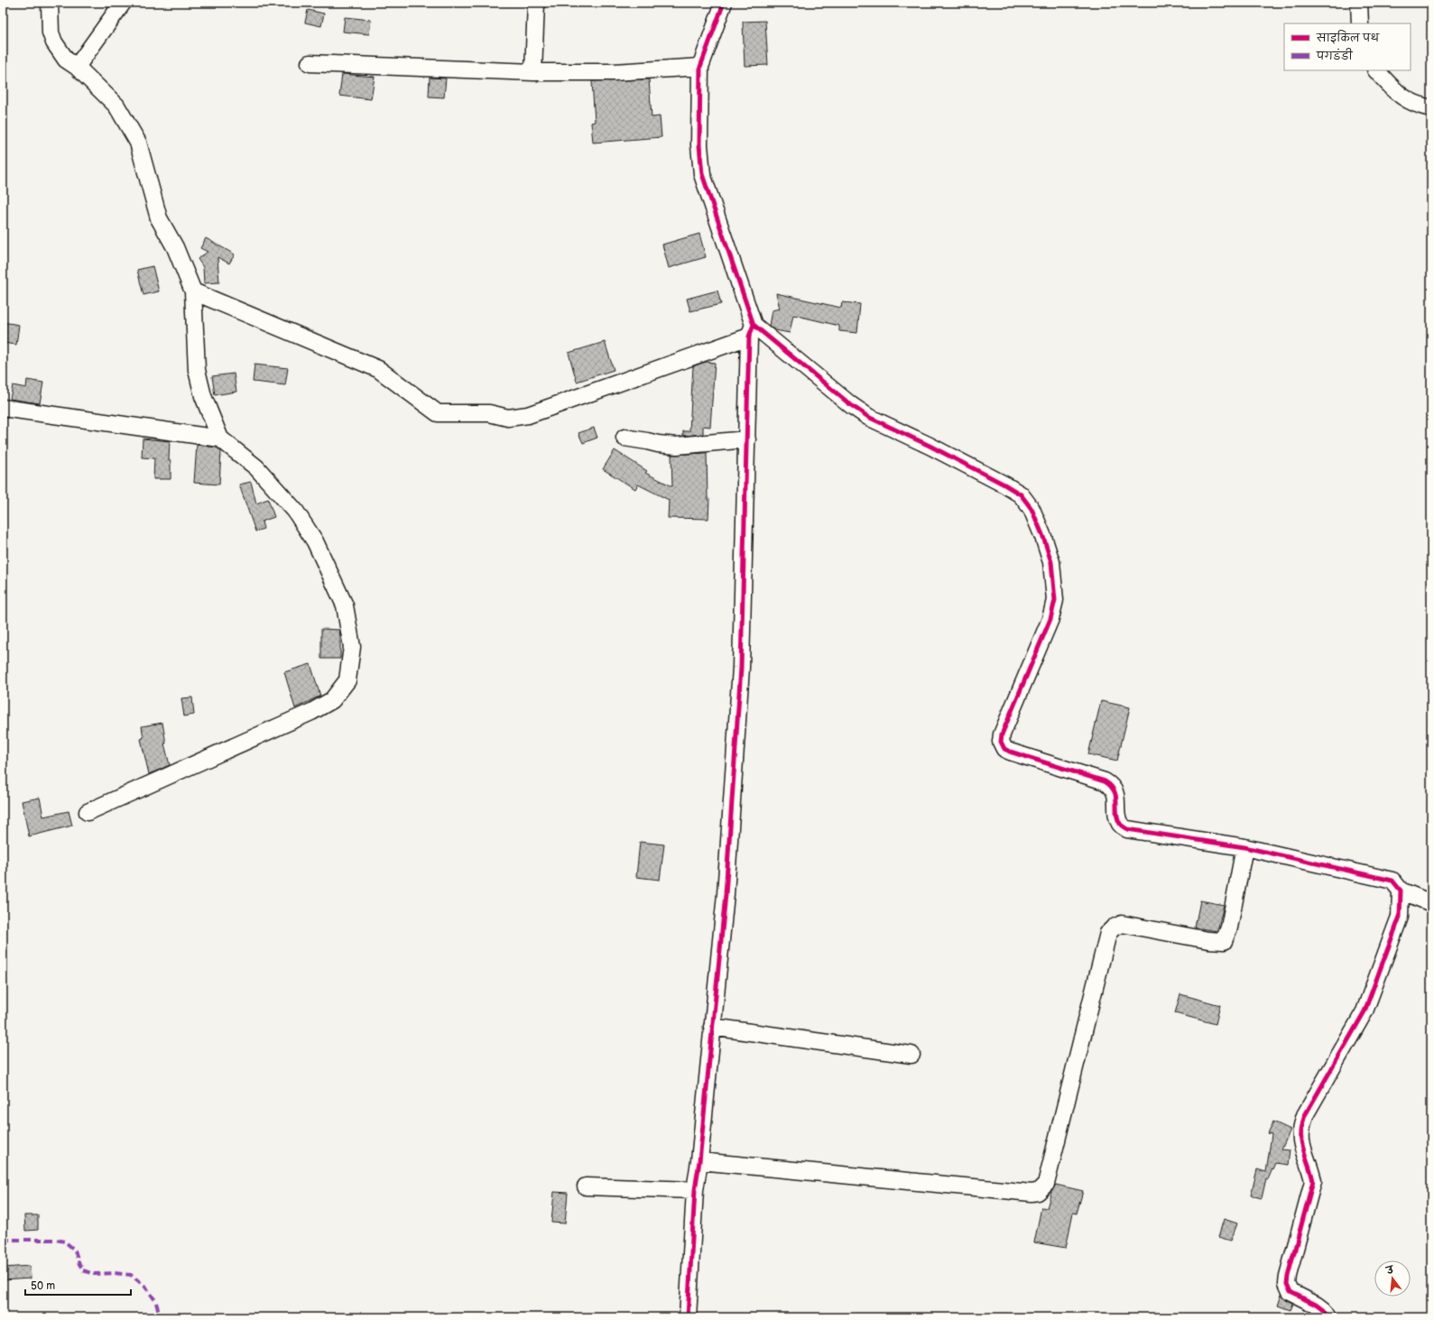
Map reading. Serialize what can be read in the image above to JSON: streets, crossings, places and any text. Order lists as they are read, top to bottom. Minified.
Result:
{"legend":["साइकिल पथ","पगडंडी"],"scale_bar":"50 m","north":"top"}
